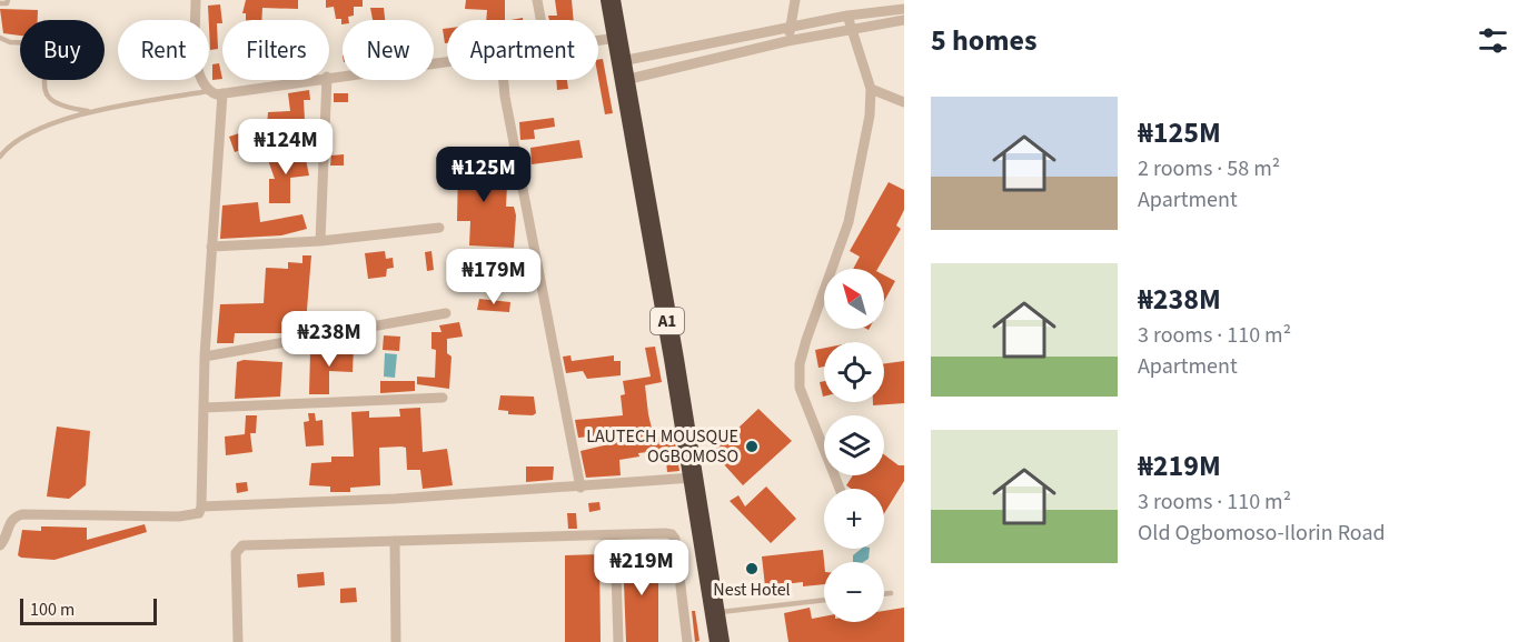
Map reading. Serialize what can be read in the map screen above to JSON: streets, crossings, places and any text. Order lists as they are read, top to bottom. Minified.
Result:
{"streets":{"highway":["A1"]},"places":["LAUTECH MOUSQUE OGBOMOSO","Nest Hotel"],"scale_bar":"100 m","north":"top left","page":{"heading":"5 homes","chip":["Buy","Rent","Filters","New","Apartment"],"list":[{"name":"₦125M","note":"2 rooms · 58 m² · Apartment"},{"name":"₦238M","note":"3 rooms · 110 m² · Apartment"},{"name":"₦219M","note":"3 rooms · 110 m² · Old Ogbomoso-Ilorin Road"}],"price":["₦124M","₦125M","₦179M","₦238M","₦219M"],"map_buttons":["+","−"],"scale":"100 m"}}
